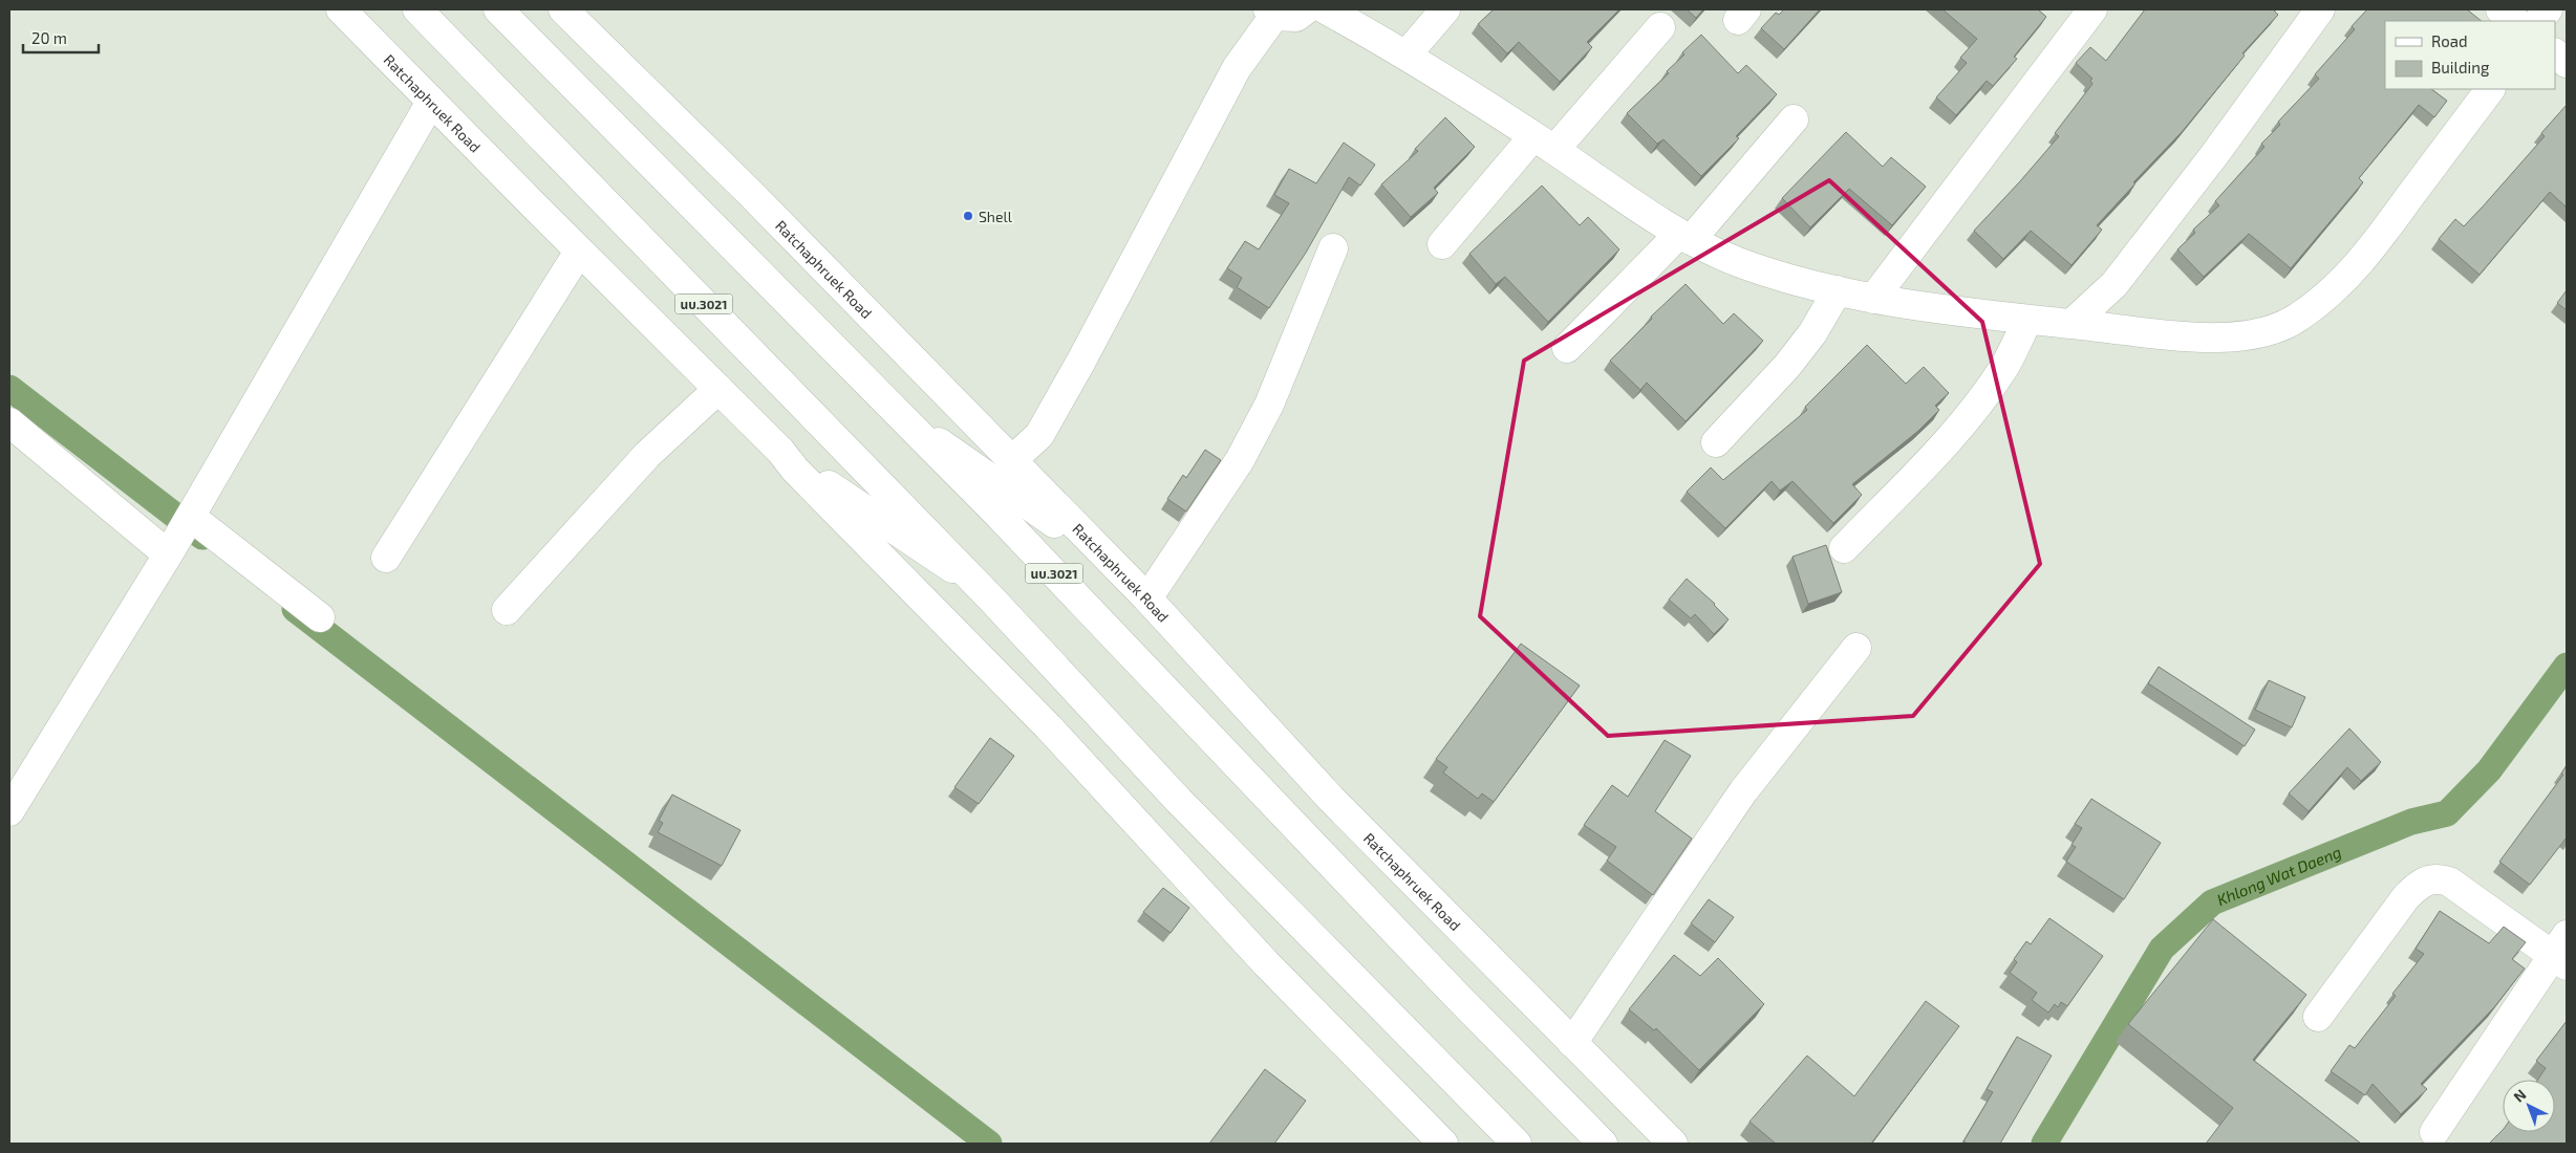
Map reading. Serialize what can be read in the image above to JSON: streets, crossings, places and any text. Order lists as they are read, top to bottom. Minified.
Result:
{"streets":{"street":["Ratchaphruek Road","นบ.3021"]},"water":["Khlong Wat Daeng"],"places":["Shell"],"legend":["Road","Building"],"scale_bar":"20 m","north":"top left"}
